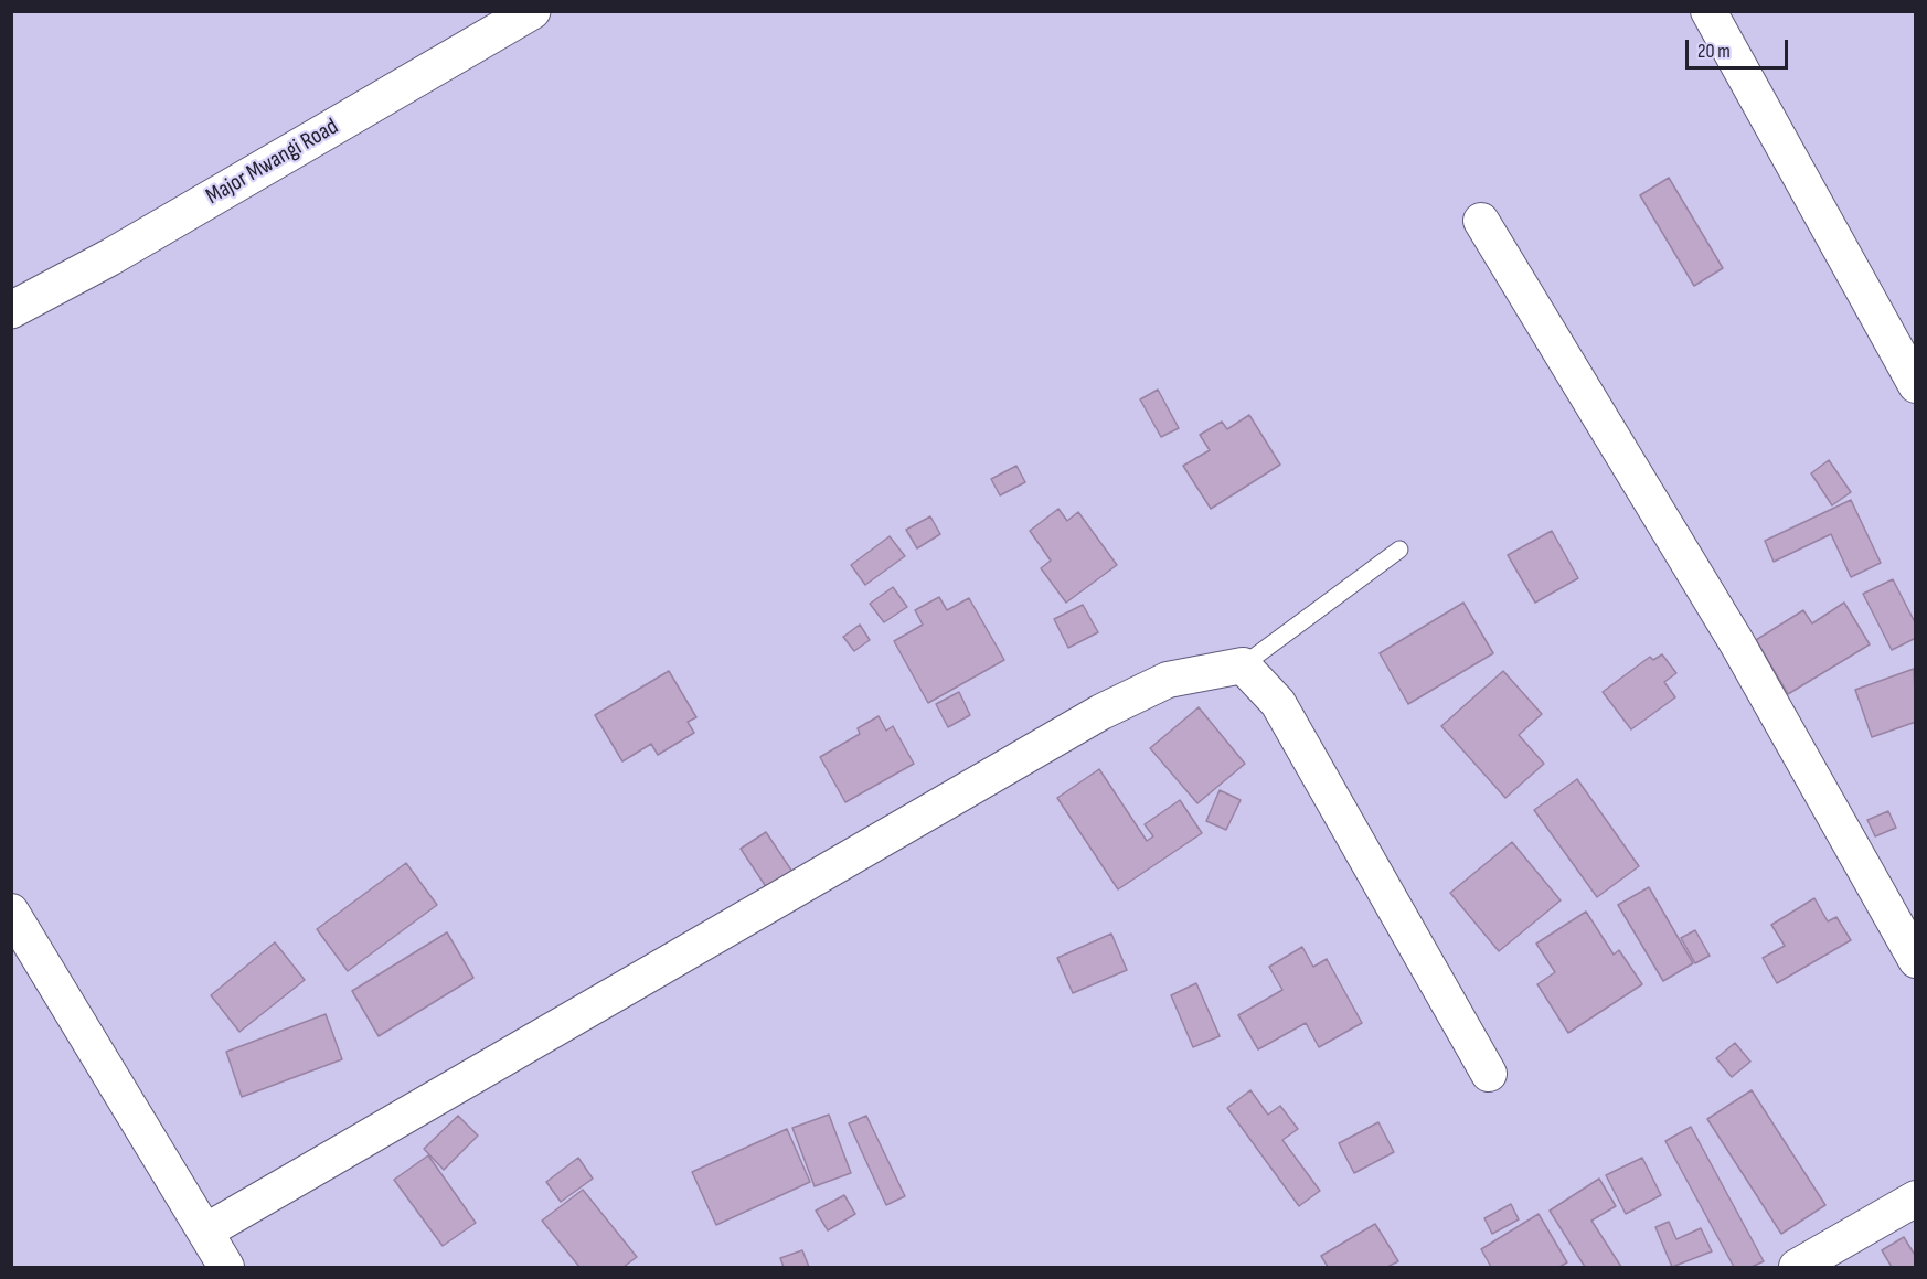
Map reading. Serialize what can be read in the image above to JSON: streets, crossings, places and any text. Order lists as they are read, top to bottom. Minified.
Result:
{"streets":{"street":["Major Mwangi Road"]},"scale_bar":"20 m"}
